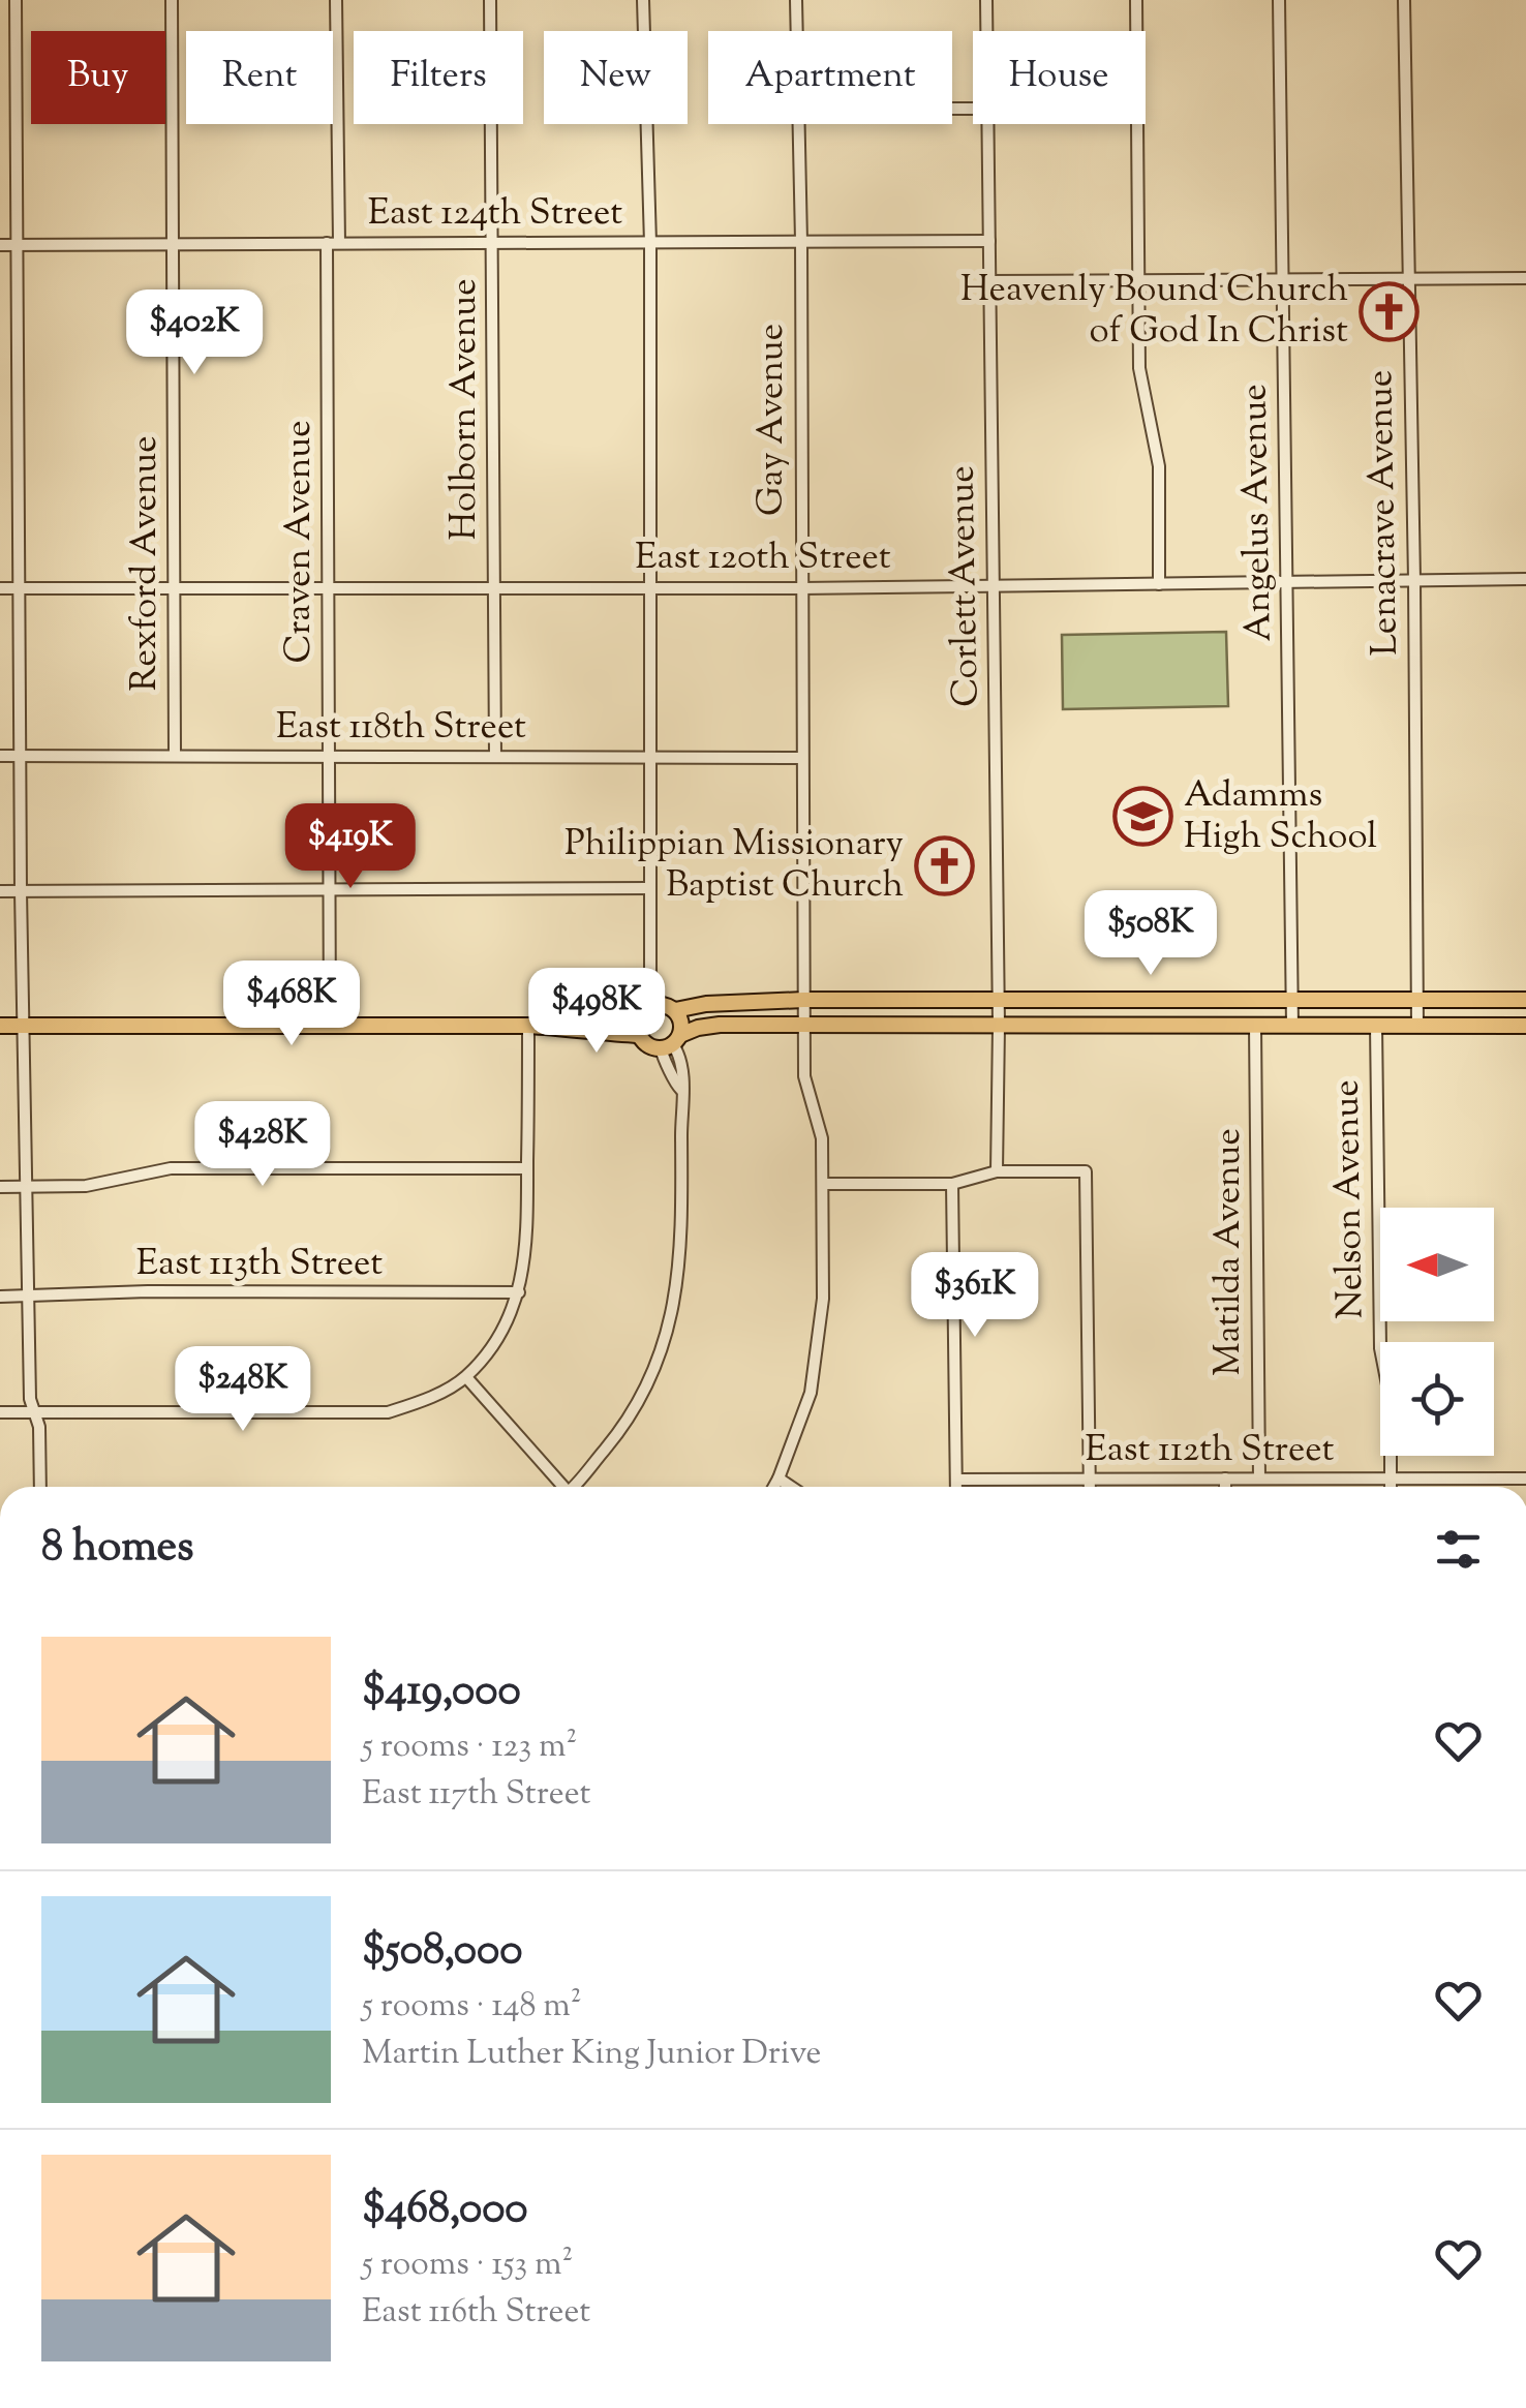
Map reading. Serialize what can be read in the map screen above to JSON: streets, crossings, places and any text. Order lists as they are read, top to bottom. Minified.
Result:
{"streets":{"street":["East 124th Street","Holborn Avenue","Gay Avenue","Angelus Avenue","Lenacrave Avenue","Craven Avenue","East 120th Street","Rexford Avenue","Corlett Avenue","East 118th Street","Nelson Avenue","Matilda Avenue","East 113th Street","East 112th Street"]},"crossings":[["East 124th Street","Holborn Avenue"],["East 124th Street","Gay Avenue"],["East 124th Street","Craven Avenue"],["East 124th Street","Rexford Avenue"],["East 124th Street","Corlett Avenue"],["Holborn Avenue","East 120th Street"],["Holborn Avenue","East 118th Street"],["Gay Avenue","East 120th Street"],["Gay Avenue","East 118th Street"],["Angelus Avenue","East 120th Street"],["Lenacrave Avenue","East 120th Street"],["Craven Avenue","East 120th Street"],["Craven Avenue","East 118th Street"],["East 120th Street","Rexford Avenue"],["East 120th Street","Corlett Avenue"],["Rexford Avenue","East 118th Street"],["Nelson Avenue","East 112th Street"],["Matilda Avenue","East 112th Street"]],"places":{"church":["Heavenly Bound Church of God In Christ","Philippian Missionary Baptist Church"],"school or university":["Adamms High School"]},"north":"left","page":{"chip":["Buy","Rent","Filters","New","Apartment","House"],"price":["$402K","$419K","$508K","$468K","$498K","$428K","$361K","$248K"],"heading":"8 homes","list":[{"name":"$419,000","note":"5 rooms · 123 m² · East 117th Street"},{"name":"$508,000","note":"5 rooms · 148 m² · Martin Luther King Junior Drive"},{"name":"$468,000","note":"5 rooms · 153 m² · East 116th Street"}]}}
